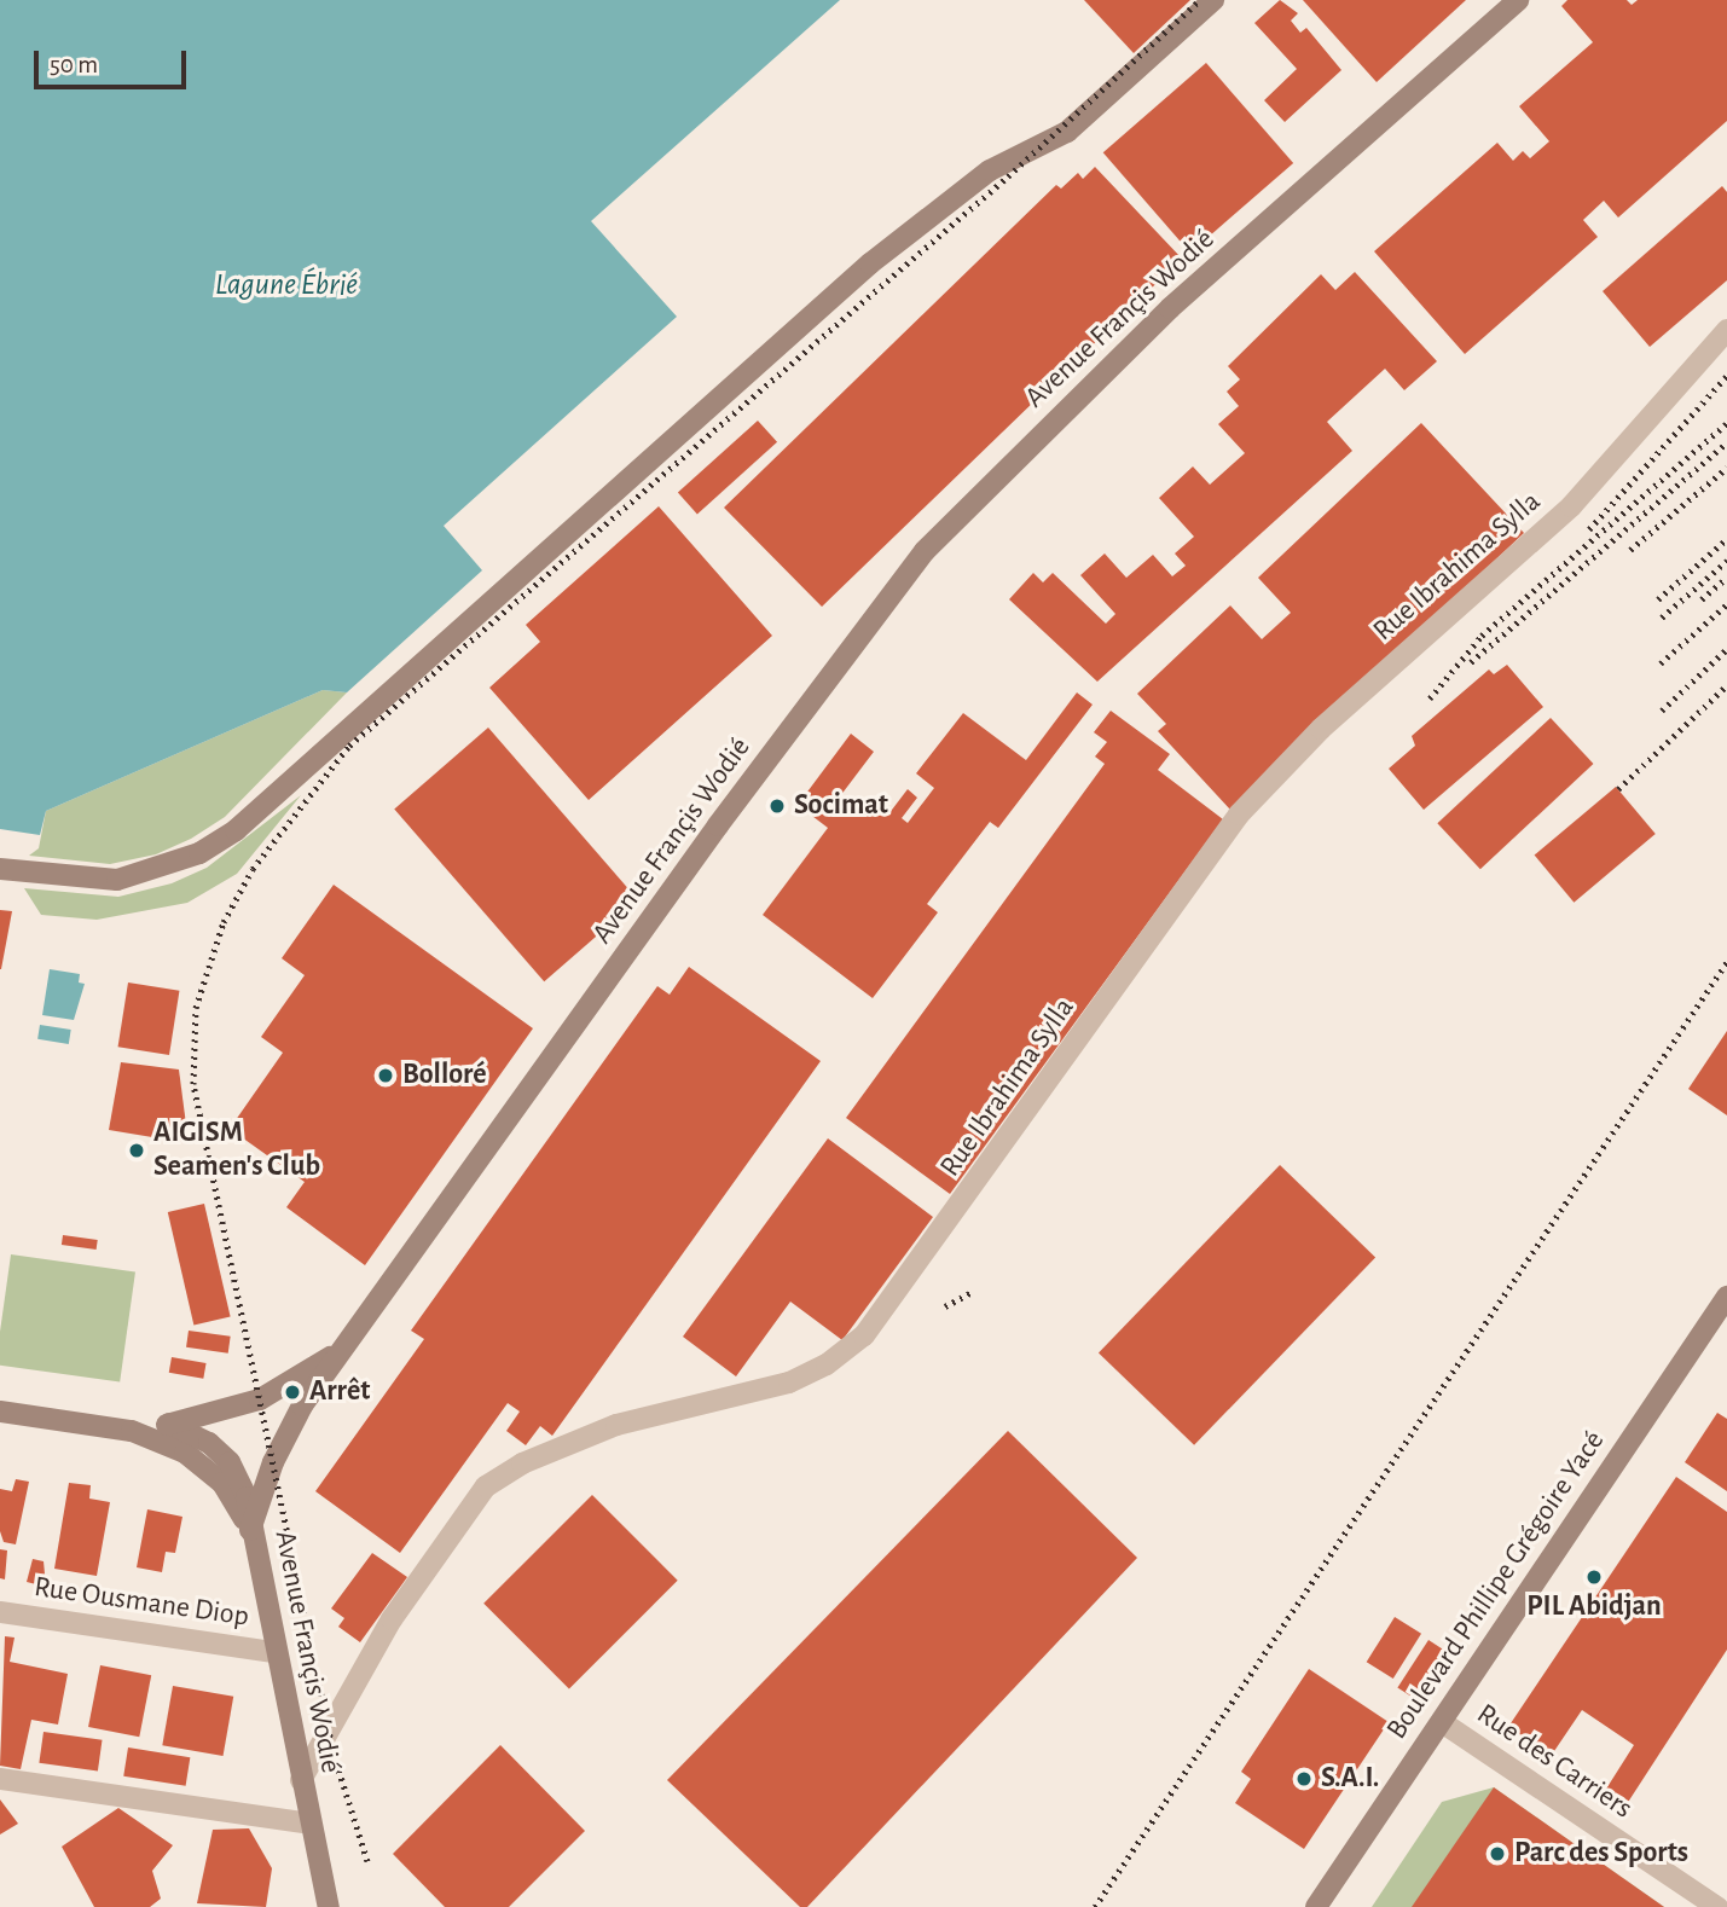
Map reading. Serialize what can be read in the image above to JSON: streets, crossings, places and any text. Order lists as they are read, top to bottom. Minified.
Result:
{"streets":{"main road":["Avenue Françis Wodié","Boulevard Phillipe Grégoire Yacé"],"street":["Rue Ibrahima Sylla","Rue Ousmane Diop","Rue des Carriers"]},"crossings":[["Avenue Françis Wodié","Rue Ibrahima Sylla"],["Avenue Françis Wodié","Rue Ousmane Diop"],["Boulevard Phillipe Grégoire Yacé","Rue des Carriers"]],"water":["Lagune Ébrié"],"places":["Socimat","Bolloré","AIGISM Seamen's Club","Arrêt","PIL Abidjan","S.A.I.","Parc des Sports"],"scale_bar":"50 m"}
